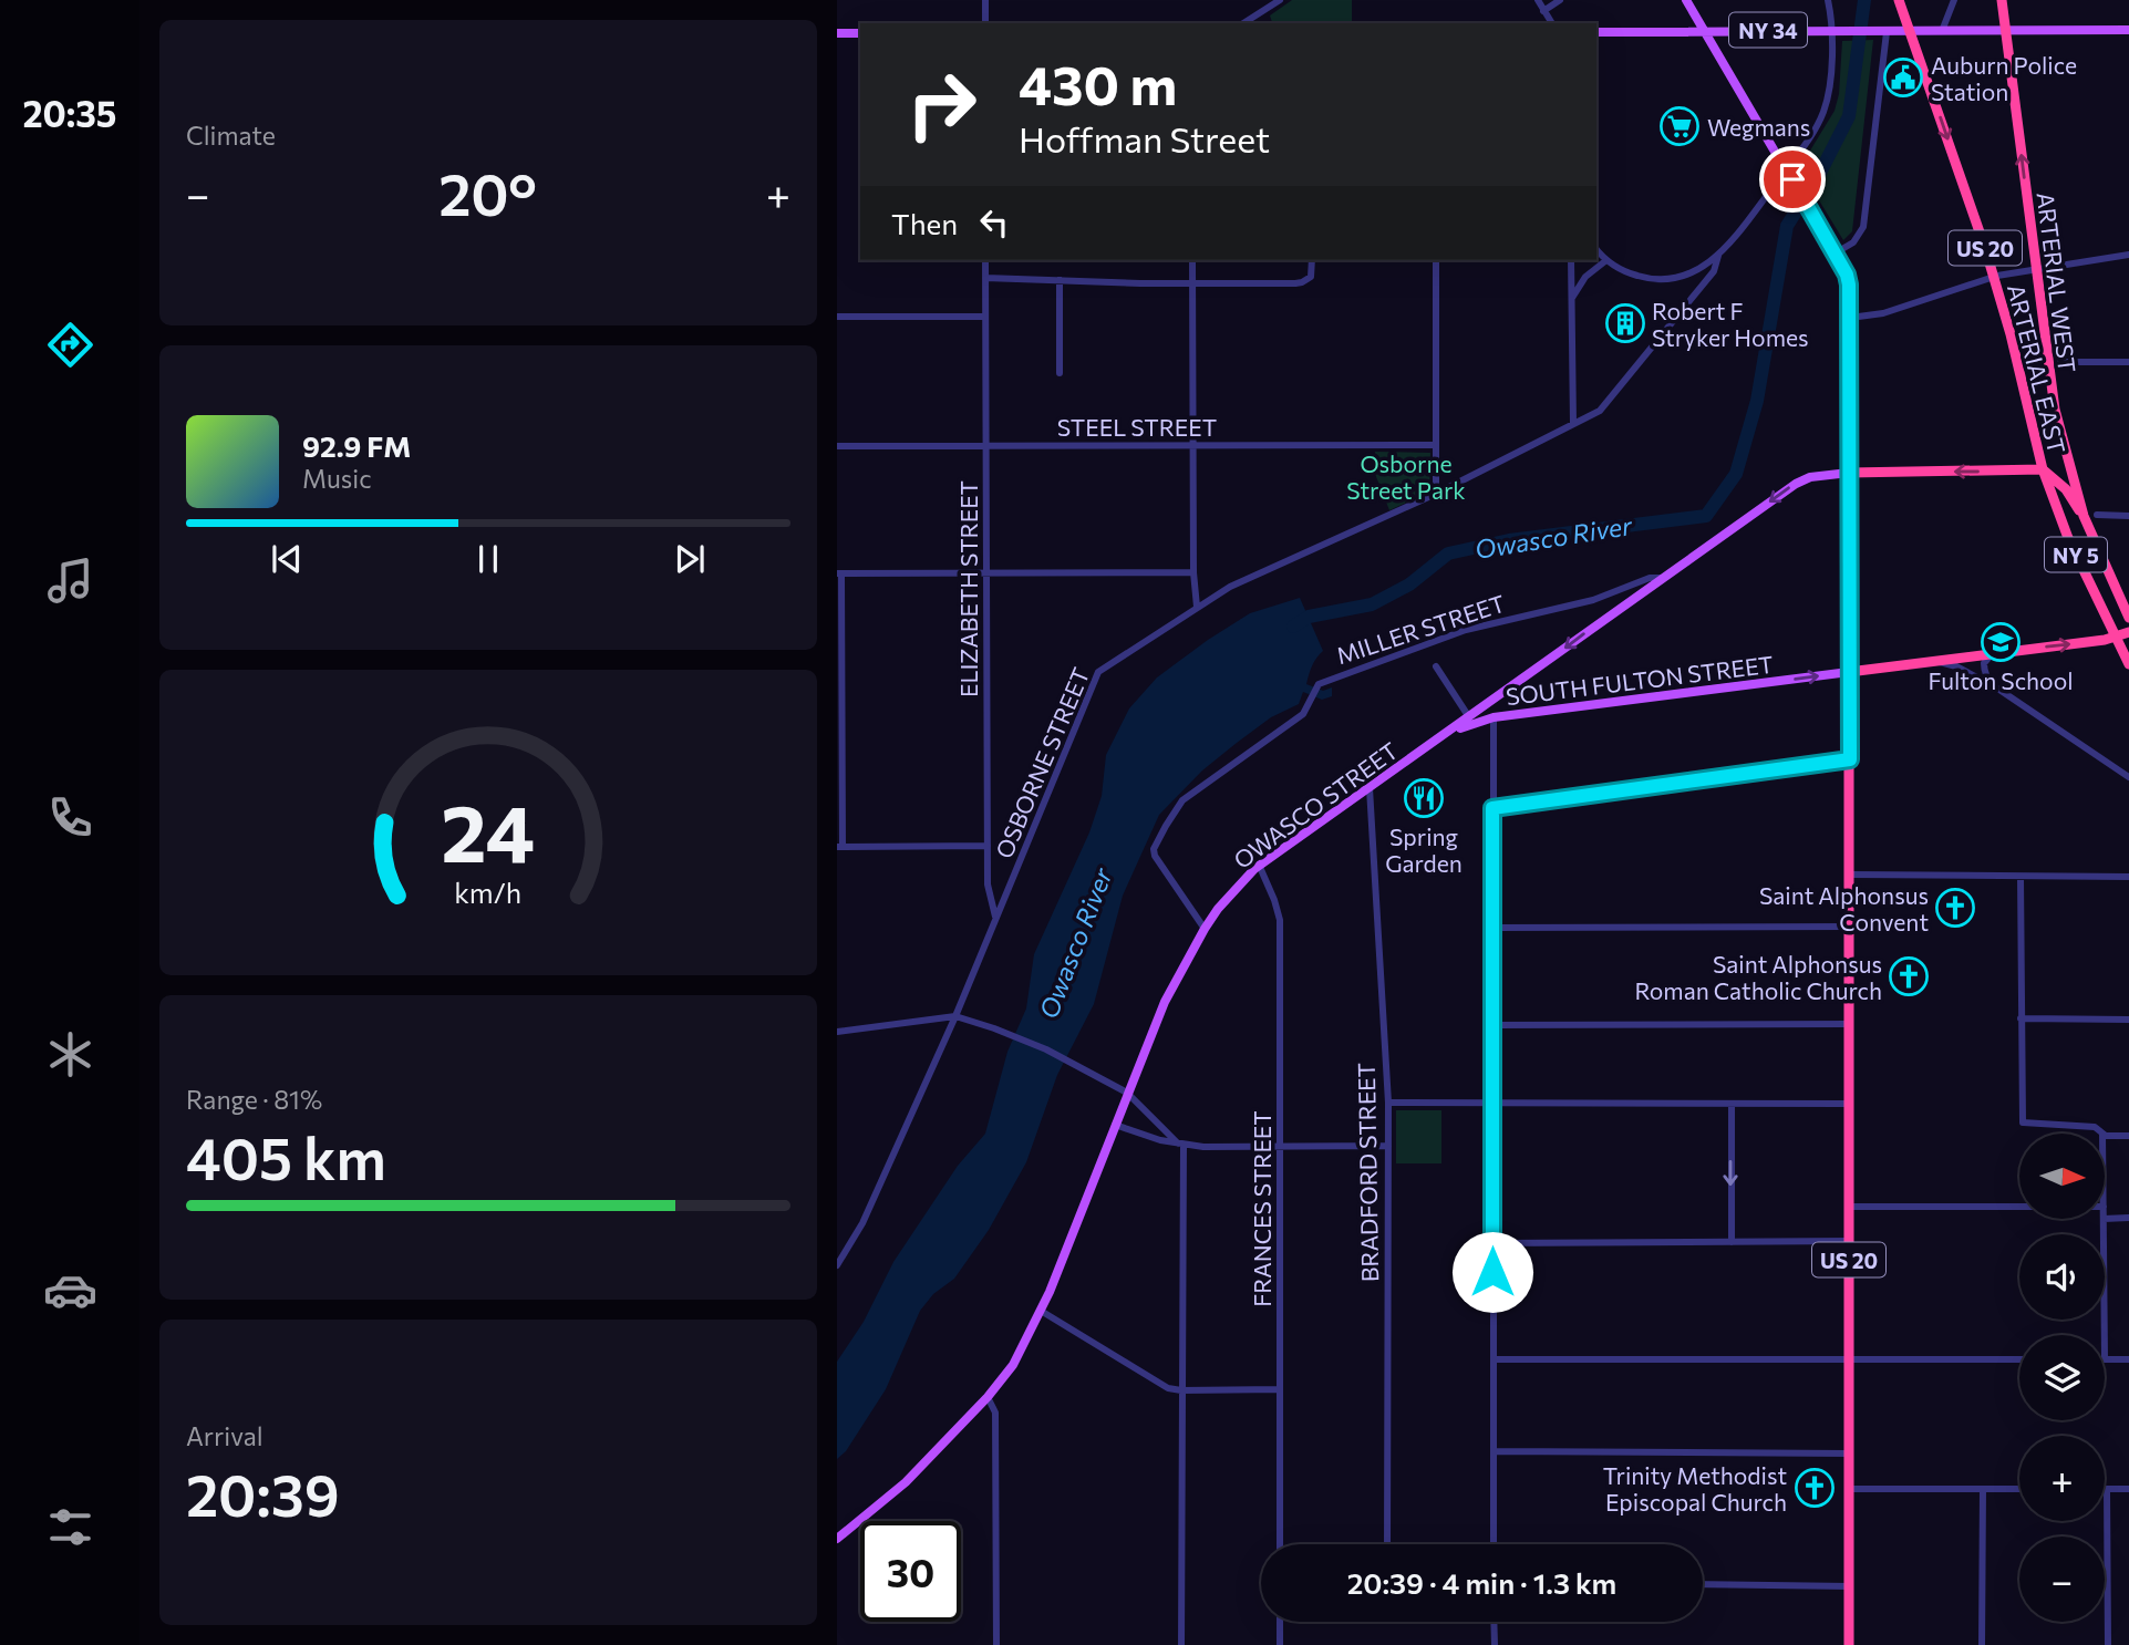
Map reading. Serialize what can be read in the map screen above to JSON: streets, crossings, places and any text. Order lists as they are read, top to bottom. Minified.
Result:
{"streets":{"highway":["US 20","ARTERIAL WEST","ARTERIAL EAST","NY 5"],"main road":["NY 34","SOUTH FULTON STREET","OWASCO STREET"],"street":["STEEL STREET","ELIZABETH STREET","MILLER STREET","OSBORNE STREET","BRADFORD STREET","FRANCES STREET"]},"crossings":[["NY 34","US 20"],["NY 34","ARTERIAL WEST"],["NY 34","ARTERIAL EAST"],["US 20","ARTERIAL WEST"],["US 20","ARTERIAL EAST"],["US 20","SOUTH FULTON STREET"],["US 20","OWASCO STREET"],["STEEL STREET","ELIZABETH STREET"],["ELIZABETH STREET","OSBORNE STREET"],["MILLER STREET","OWASCO STREET"],["SOUTH FULTON STREET","OWASCO STREET"],["OWASCO STREET","BRADFORD STREET"],["OWASCO STREET","FRANCES STREET"]],"one_way":["ARTERIAL WEST","ARTERIAL EAST","SOUTH FULTON STREET"],"water":["Owasco River"],"parks":["Osborne Street Park"],"places":{"public building":["Auburn Police Station"],"supermarket":["Wegmans"],"building":["Robert F Stryker Homes"],"school or university":["Fulton School"],"restaurant":["Spring Garden"],"church":["Saint Alphonsus Convent","Saint Alphonsus Roman Catholic Church","Trinity Methodist Episcopal Church"]},"north":"right","page":{"tabs":"20:35","tile":["Climate",["Range · 81%","405 km"],["Arrival","20:39"]],"turn":["430 m","Hoffman Street"],"heat":["−","20°","+"],"then":"Then","song":["92.9 FM","Music"],"map_buttons":["+","−"],"limit":"30","trip":"20:39 · 4 min · 1.3 km","gauge":["24","km/h"]}}
